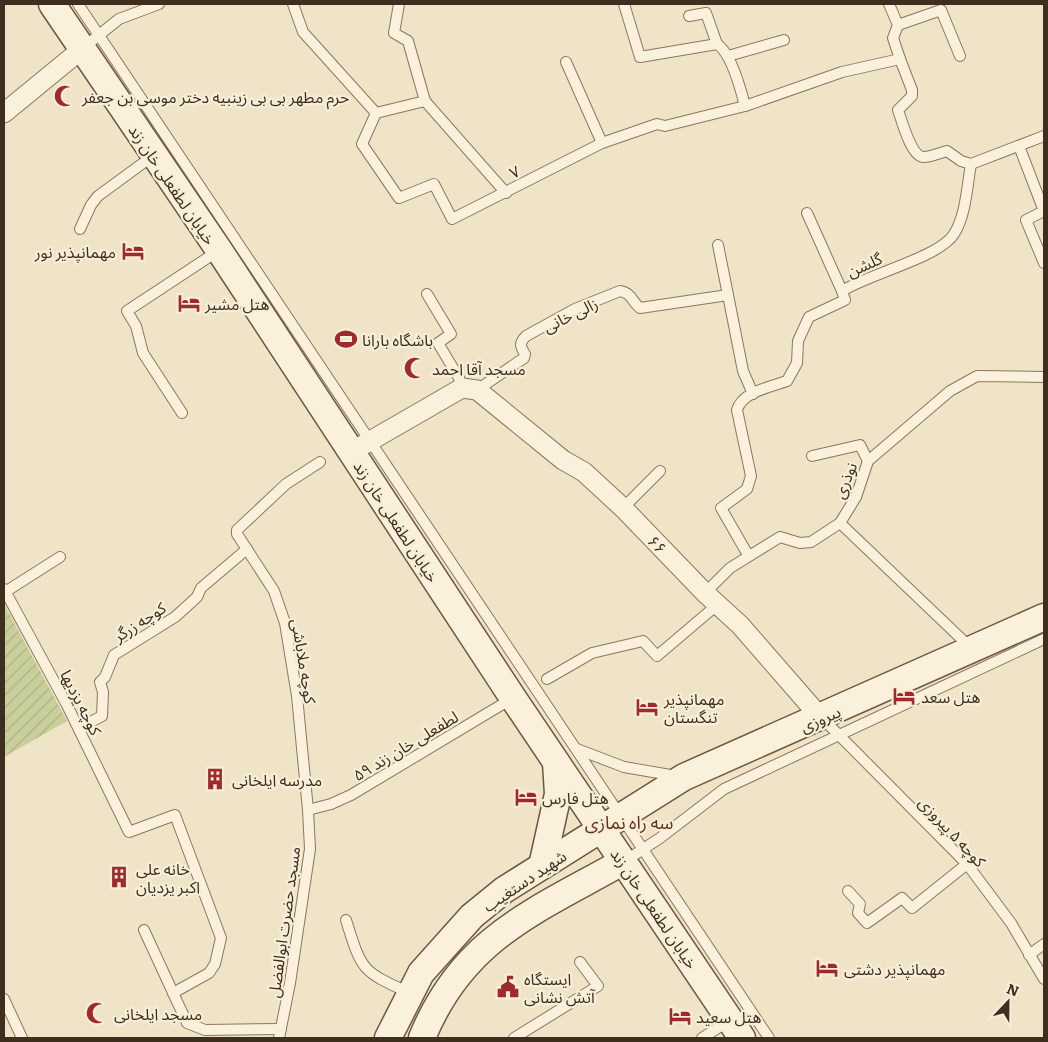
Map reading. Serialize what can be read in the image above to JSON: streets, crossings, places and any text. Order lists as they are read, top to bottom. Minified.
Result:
{"streets":{"street":["خیابان لطفعلی خان زند","زالی خانی","۶۶","پیروزی","شهید دستغیب"],"lane":["۷","گلشن","نوذری","کوچه زرگر","کوچه ملاباشی","کوچه یزدیها","لطفعلی خان زند ۵۹","کوچه ۵ پیروزی","مسجد حضرت ابوالفضل"]},"crossings":[["خیابان لطفعلی خان زند","زالی خانی"],["خیابان لطفعلی خان زند","پیروزی"],["خیابان لطفعلی خان زند","لطفعلی خان زند ۵۹"],["خیابان لطفعلی خان زند","شهید دستغیب"],["گلشن","نوذری"],["زالی خانی","۶۶"],["نوذری","۶۶"],["۶۶","پیروزی"],["۶۶","کوچه ۵ پیروزی"],["کوچه زرگر","کوچه ملاباشی"],["کوچه زرگر","کوچه یزدیها"],["کوچه ملاباشی","لطفعلی خان زند ۵۹"],["کوچه ملاباشی","مسجد حضرت ابوالفضل"],["پیروزی","کوچه ۵ پیروزی"],["پیروزی","شهید دستغیب"],["لطفعلی خان زند ۵۹","مسجد حضرت ابوالفضل"]],"districts":["سه راه نمازی"],"places":{"mosque":["حرم مطهر بی بی زینبیه دختر موسی بن جعفر","مسجد آقا احمد","مسجد ایلخانی"],"hotel":["مهمانپذیر نور","هتل مشیر","هتل سعد","مهمانپذیر تنگستان","هتل فارس","مهمانپذیر دشتی","هتل سعيد"],"sports":["باشگاه بارانا"],"building":["مدرسه ایلخانی","خانه علی اکبر یزدیان"],"public building":["ایستگاه آتش نشانی"]},"north":"top"}
